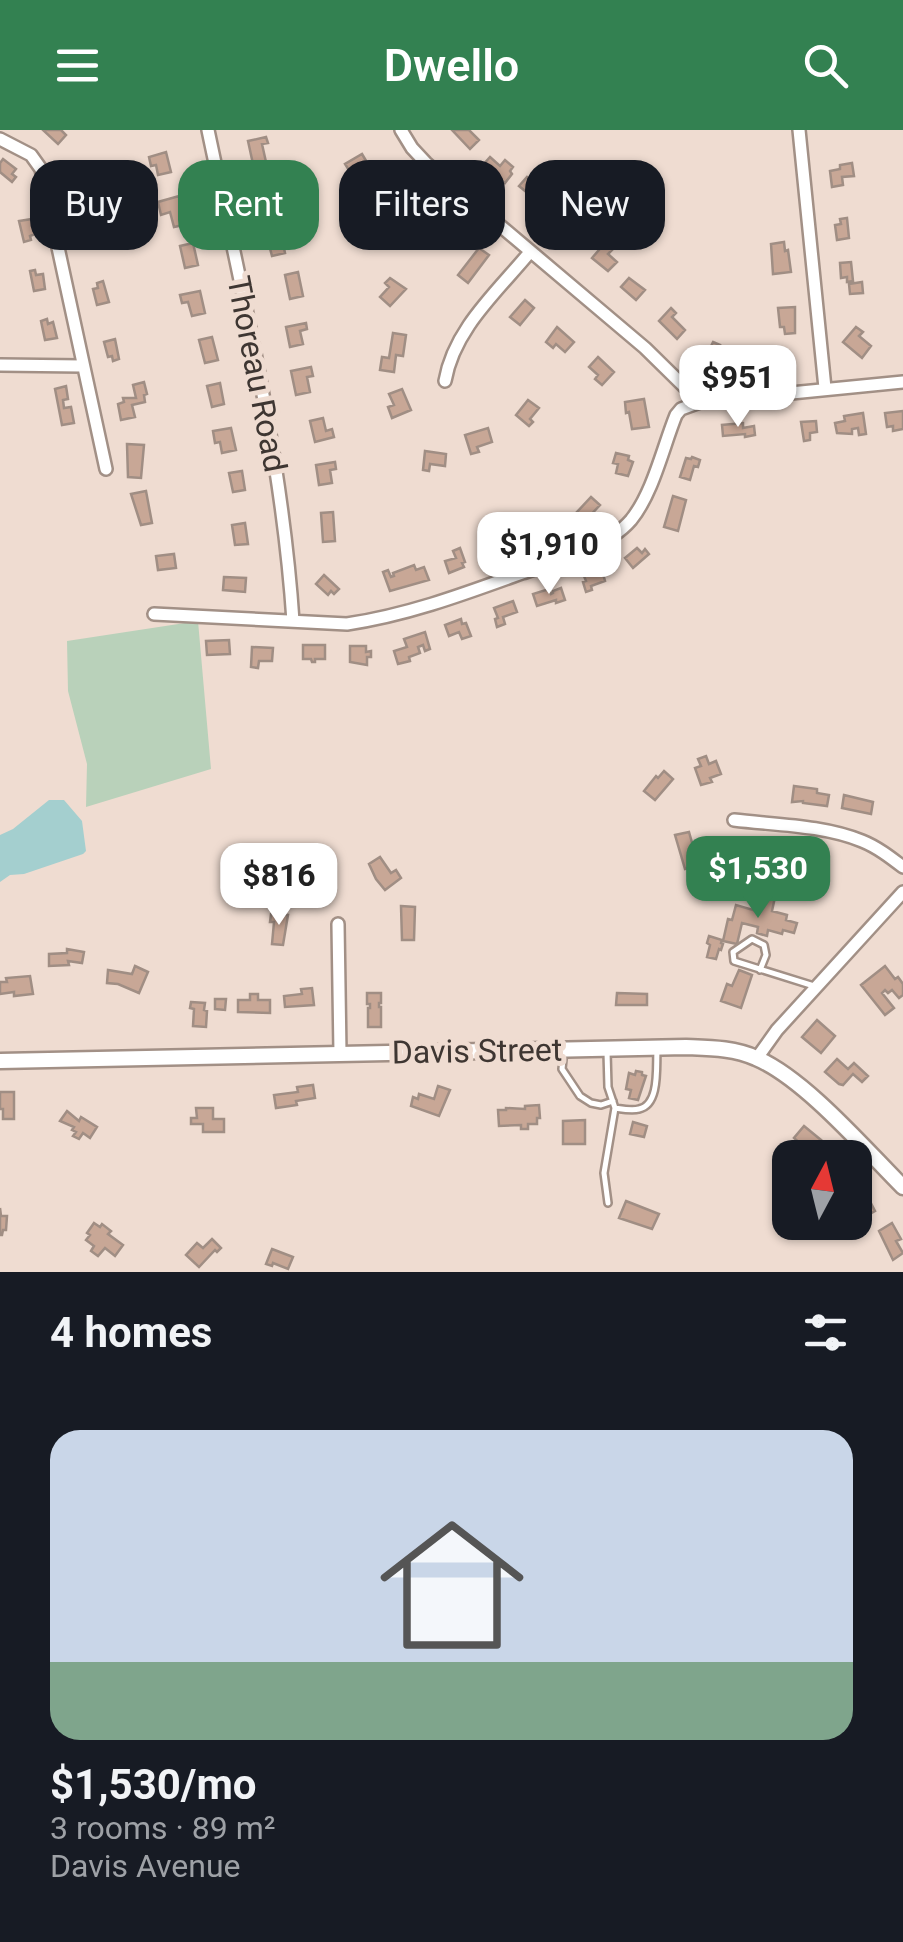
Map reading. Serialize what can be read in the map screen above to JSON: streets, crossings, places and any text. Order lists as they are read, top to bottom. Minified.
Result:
{"streets":{"street":["Thoreau Road","Davis Street"]},"north":"top","page":{"header":"Dwello","chip":["Buy","Rent","Filters","New"],"price":["$951","$1,910","$1,530","$816"],"heading":"4 homes","list":[{"name":"$1,530/mo","note":"3 rooms · 89 m² · Davis Avenue"}]}}
